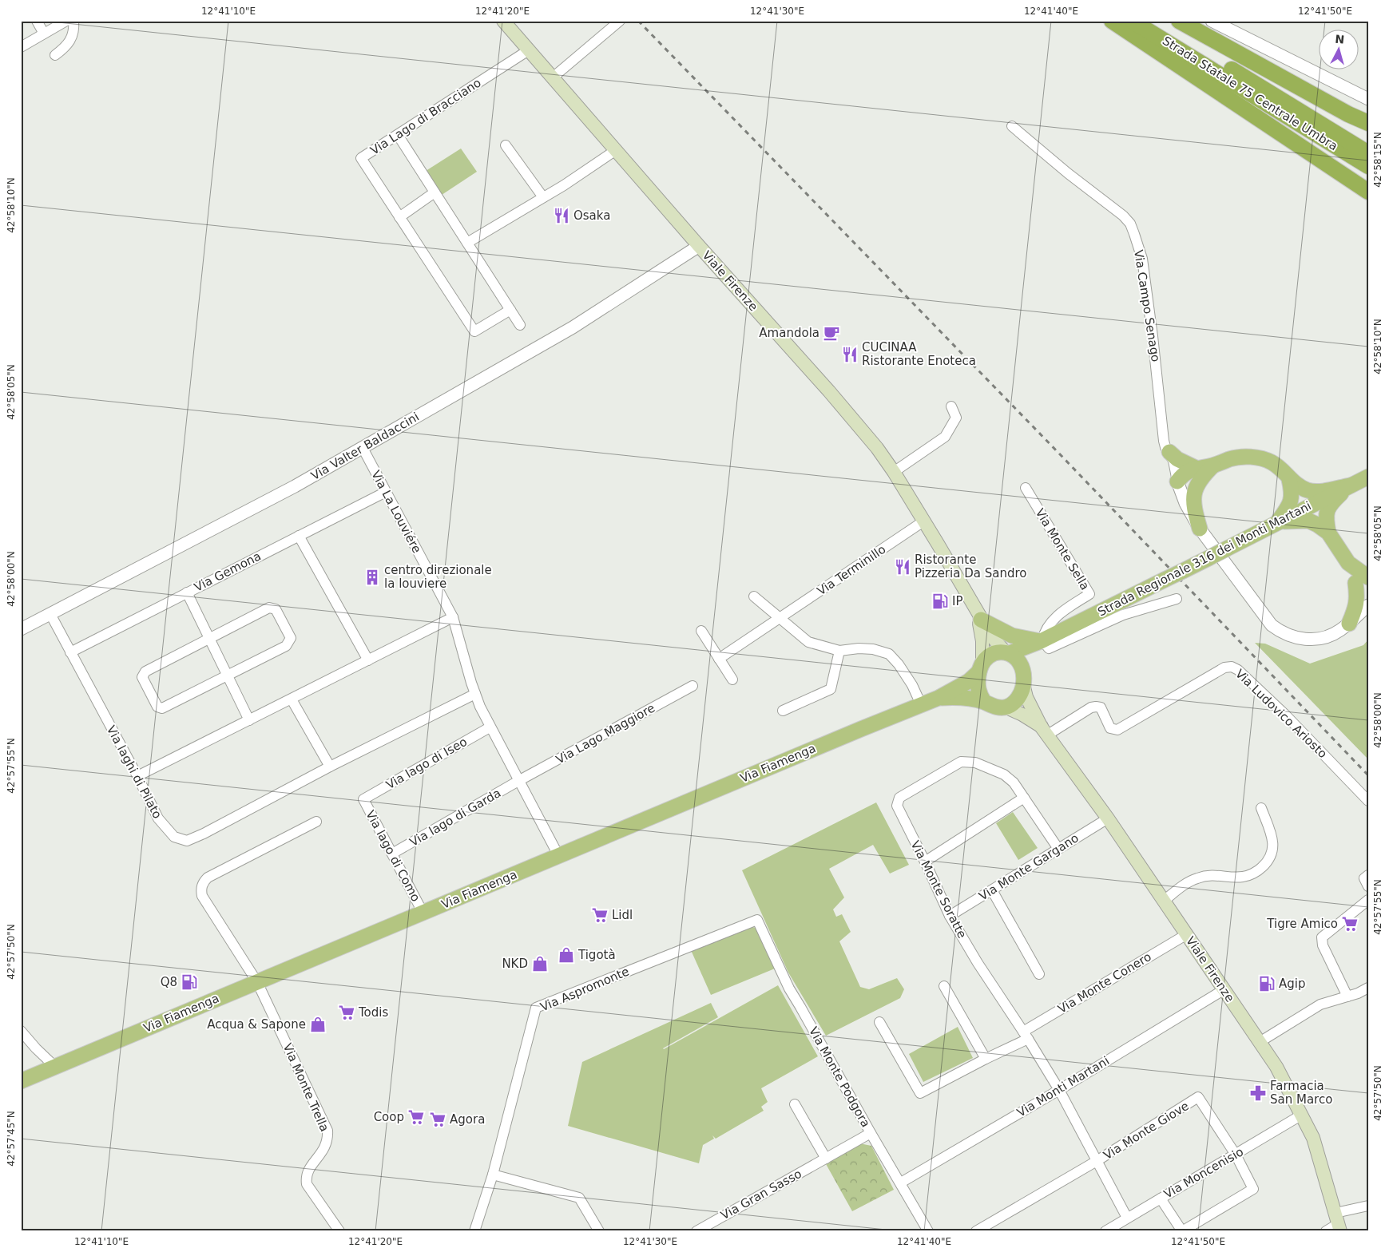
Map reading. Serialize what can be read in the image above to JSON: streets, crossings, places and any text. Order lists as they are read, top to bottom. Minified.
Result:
{"streets":{"highway":["Strada Statale 75 Centrale Umbra"],"main road":["Viale Firenze","Strada Regionale 316 dei Monti Martani","Via Fiamenga"],"street":["Via Lago di Bracciano","Via Campo Senago","Via Valter Baldaccini","Via La Louviére","Via Monte Sella","Via Terminillo","Via Gemona","Via Ludovico Ariosto","Via Lago Maggiore","Via lago di Iseo","Via laghi di Pilato","Via lago di Garda","Via lago di Como","Via Monte Gargano","Via Monte Soratte","Via Monte Conero","Via Aspromonte","Via Monte Podgora","Via Monti Martani","Via Monte Trella","Via Monte Giove","Via Moncenisio","Via Gran Sasso"]},"crossings":[["Via Lago di Bracciano","Viale Firenze"],["Viale Firenze","Via Valter Baldaccini"],["Viale Firenze","Strada Regionale 316 dei Monti Martani"],["Viale Firenze","Via Terminillo"],["Viale Firenze","Via Ludovico Ariosto"],["Viale Firenze","Via Fiamenga"],["Viale Firenze","Via Monte Gargano"],["Viale Firenze","Via Monte Conero"],["Viale Firenze","Via Monti Martani"],["Viale Firenze","Via Moncenisio"],["Via Valter Baldaccini","Via La Louviére"],["Via Valter Baldaccini","Via laghi di Pilato"],["Via La Louviére","Via Gemona"],["Via Monte Sella","Strada Regionale 316 dei Monti Martani"],["Strada Regionale 316 dei Monti Martani","Via Fiamenga"],["Via Gemona","Via laghi di Pilato"],["Via Lago Maggiore","Via lago di Garda"],["Via lago di Iseo","Via lago di Como"],["Via Fiamenga","Via lago di Como"],["Via Fiamenga","Via Monte Trella"],["Via lago di Garda","Via lago di Como"],["Via Monte Gargano","Via Monte Soratte"],["Via Monte Soratte","Via Monte Conero"],["Via Monte Soratte","Via Monti Martani"],["Via Monte Soratte","Via Monte Giove"],["Via Aspromonte","Via Monte Podgora"],["Via Monte Podgora","Via Monti Martani"],["Via Monte Podgora","Via Gran Sasso"],["Via Monti Martani","Via Monte Giove"],["Via Monte Giove","Via Moncenisio"]],"places":{"restaurant":["Osaka","CUCINAA Ristorante Enoteca","Ristorante Pizzeria Da Sandro"],"cafe":["Amandola"],"building":["centro direzionale la louviere"],"fuel station":["IP","Q8","Agip"],"supermarket":["Lidl","Tigre Amico","Todis","Coop","Agora"],"shop":["Tigotà","NKD","Acqua & Sapone"],"pharmacy":["Farmacia San Marco"]},"north":"top","coordinates":["12°41'10\"E","12°41'20\"E","12°41'30\"E","12°41'40\"E","12°41'50\"E","42°58'15\"N","42°58'10\"N","42°58'05\"N","42°58'00\"N","42°57'55\"N","42°57'50\"N","42°57'45\"N"]}
